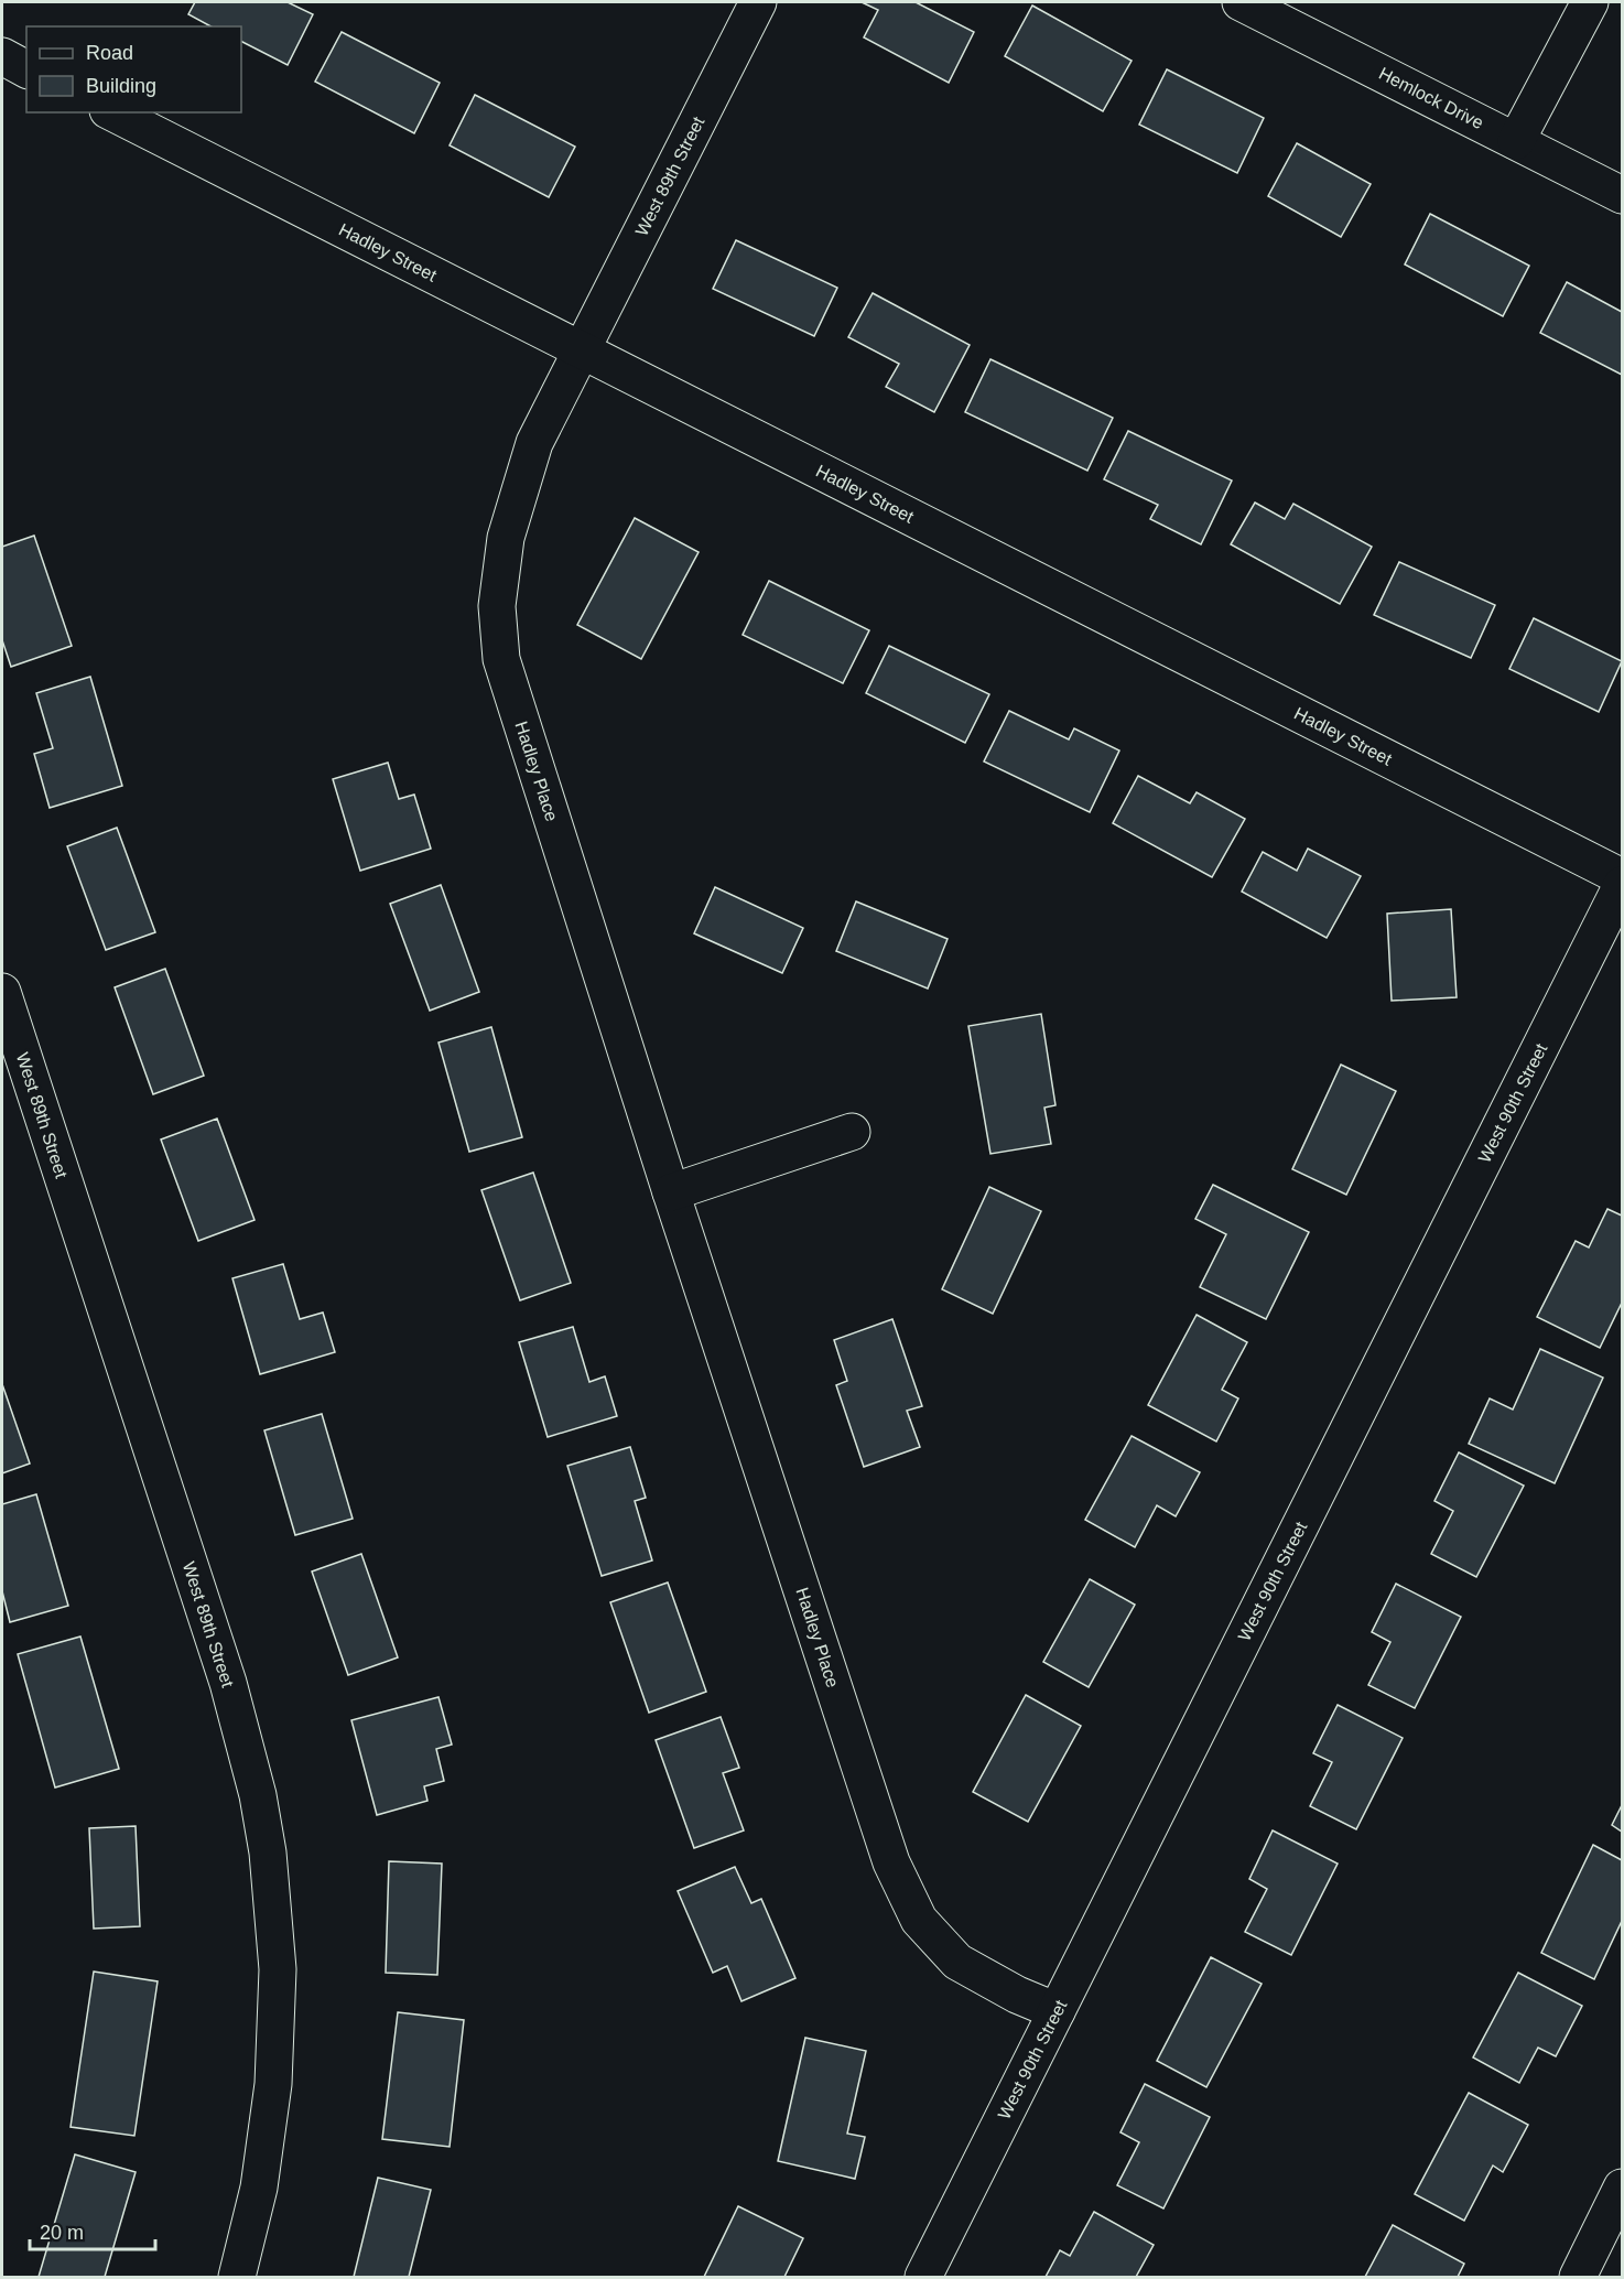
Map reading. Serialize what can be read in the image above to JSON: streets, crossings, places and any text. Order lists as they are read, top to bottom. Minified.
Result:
{"streets":{"street":["Hemlock Drive","West 89th Street","Hadley Street","Hadley Place","West 90th Street"]},"crossings":[["West 89th Street","Hadley Street"],["West 89th Street","Hadley Place"],["Hadley Street","Hadley Place"],["Hadley Place","West 90th Street"]],"legend":["Road","Building"],"scale_bar":"20 m"}
